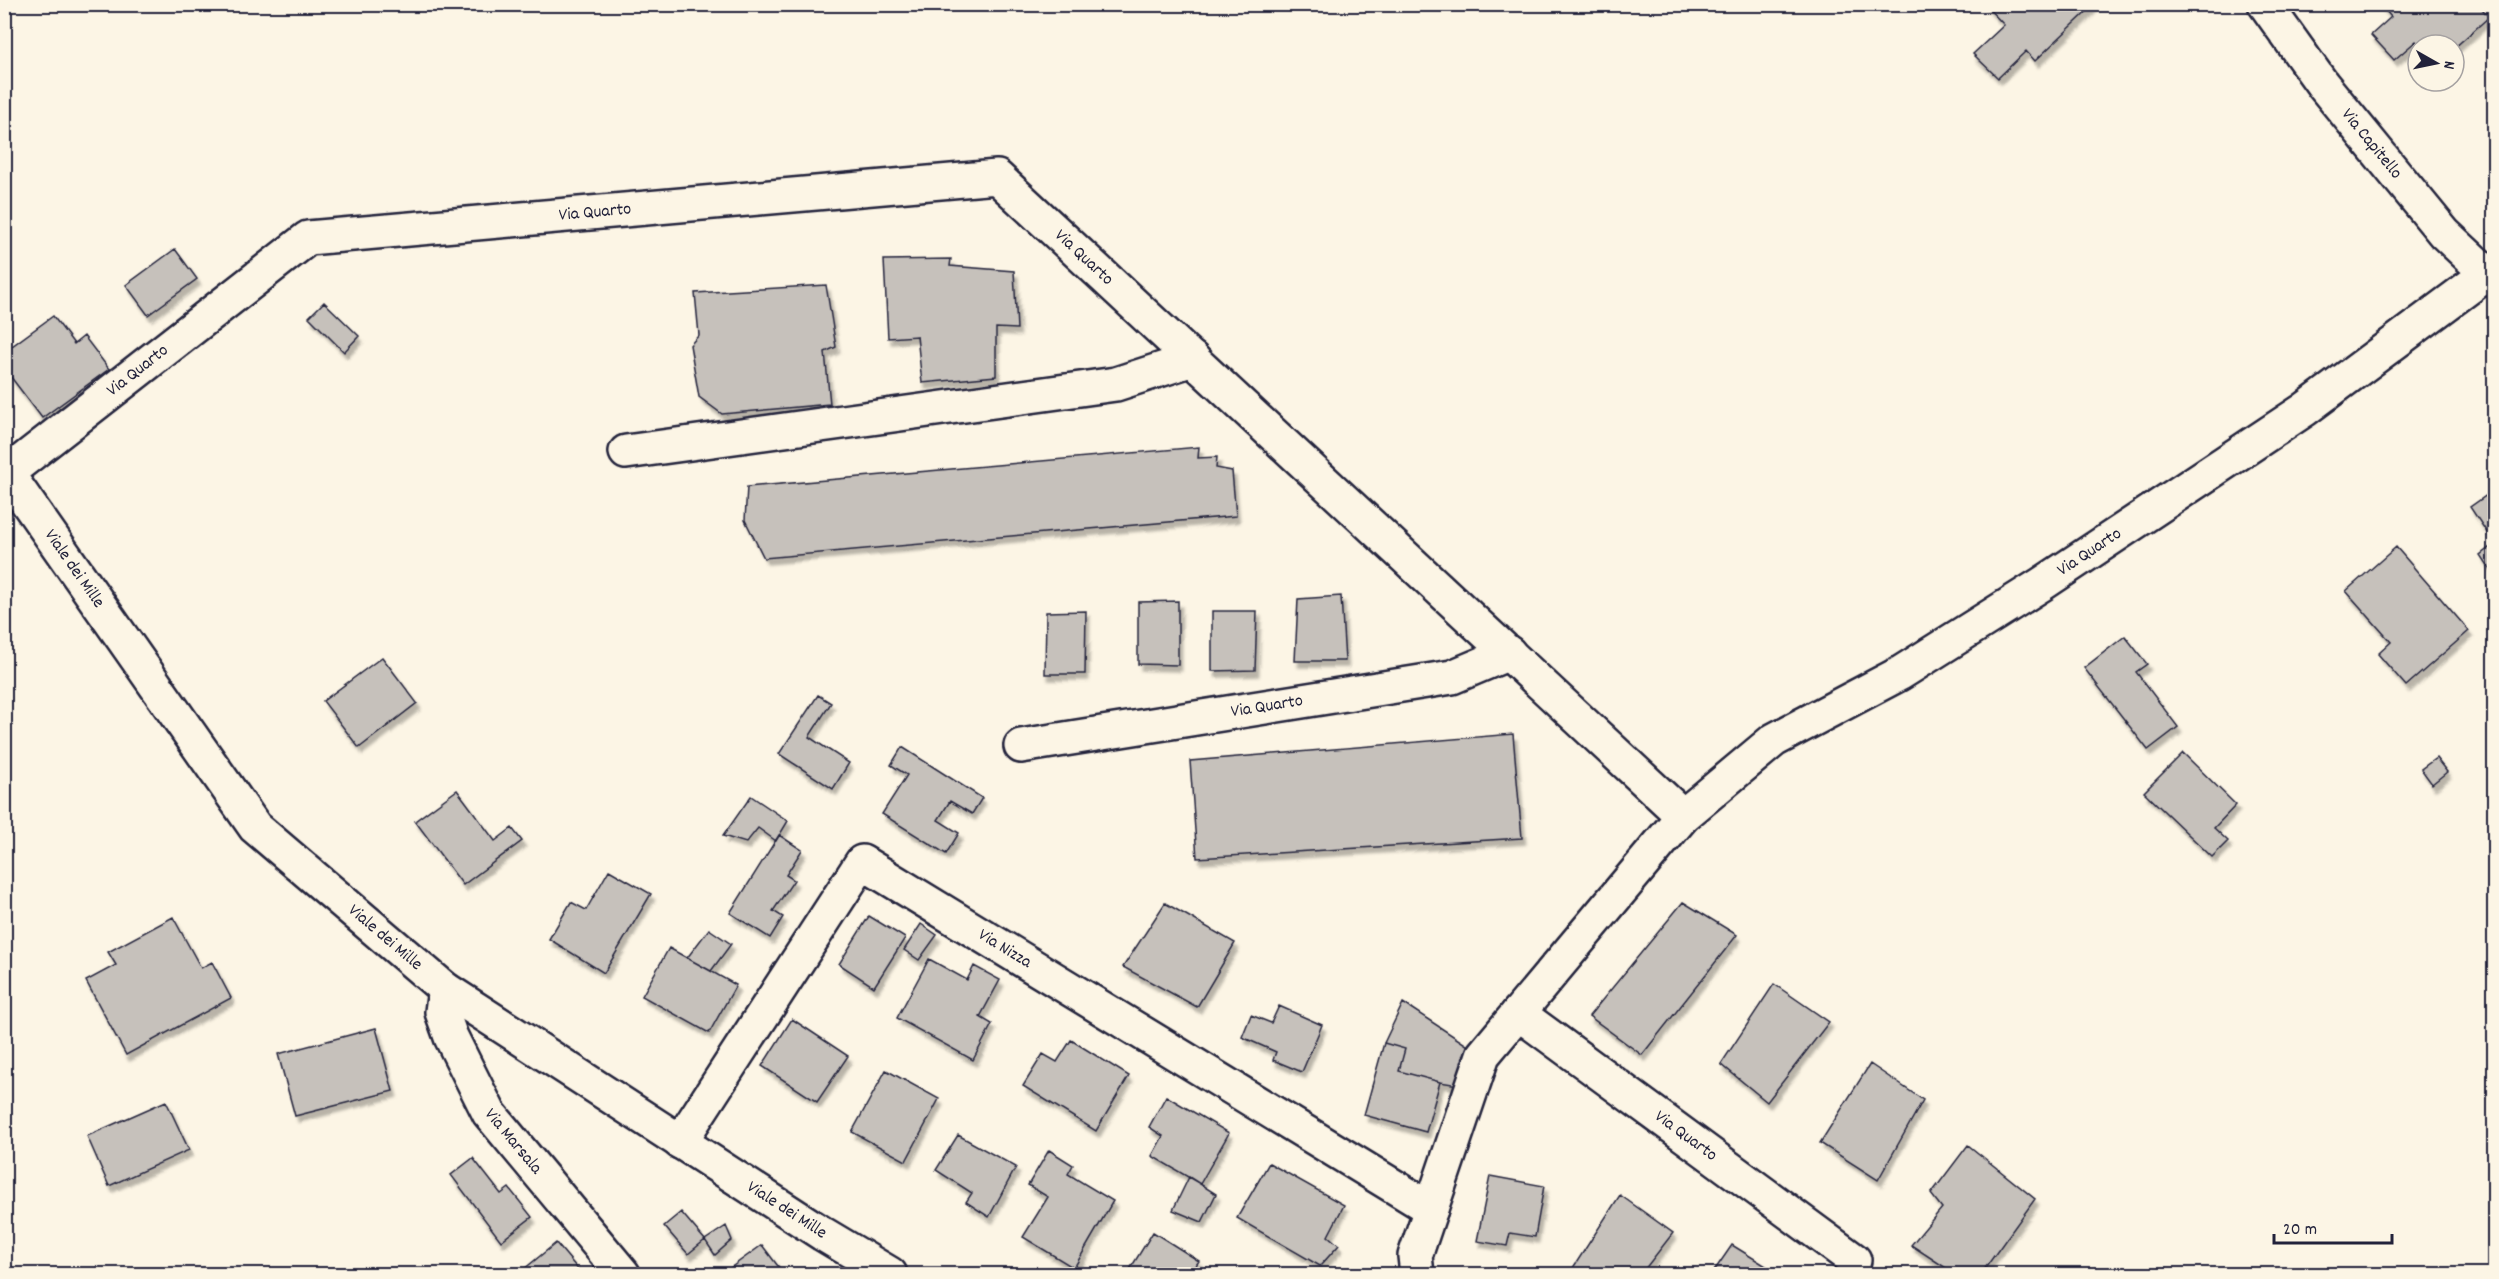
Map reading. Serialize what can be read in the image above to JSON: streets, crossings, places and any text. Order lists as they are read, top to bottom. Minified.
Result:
{"streets":{"street":["Via Capitello","Via Quarto","Viale dei Mille","Via Nizza","Via Marsala"]},"crossings":[["Via Capitello","Via Quarto"],["Via Quarto","Viale dei Mille"],["Via Quarto","Via Nizza"],["Viale dei Mille","Via Nizza"],["Viale dei Mille","Via Marsala"]],"scale_bar":"20 m","north":"right"}
